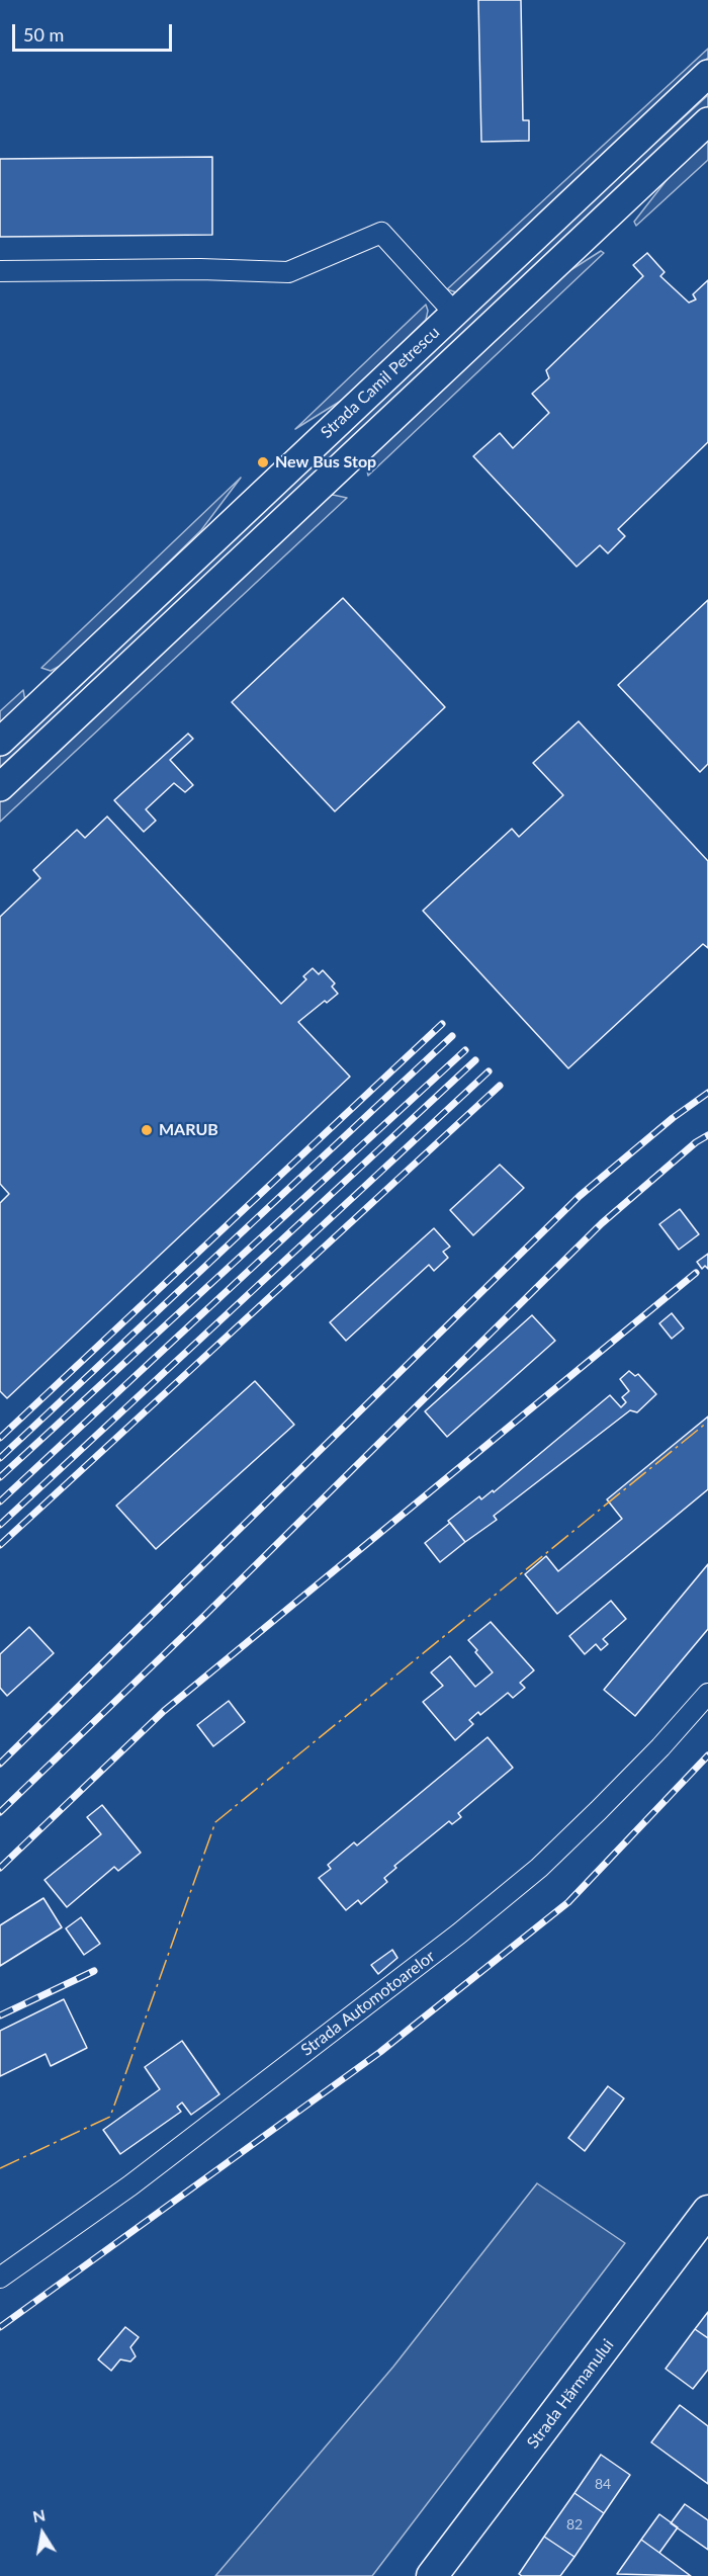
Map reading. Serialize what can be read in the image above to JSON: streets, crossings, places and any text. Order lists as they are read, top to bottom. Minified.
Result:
{"streets":{"main road":["Strada Hărmanului"],"street":["Strada Camil Petrescu","Strada Automotoarelor"]},"places":["New Bus Stop","MARUB"],"house_numbers":["84","82"],"scale_bar":"50 m","north":"top"}
